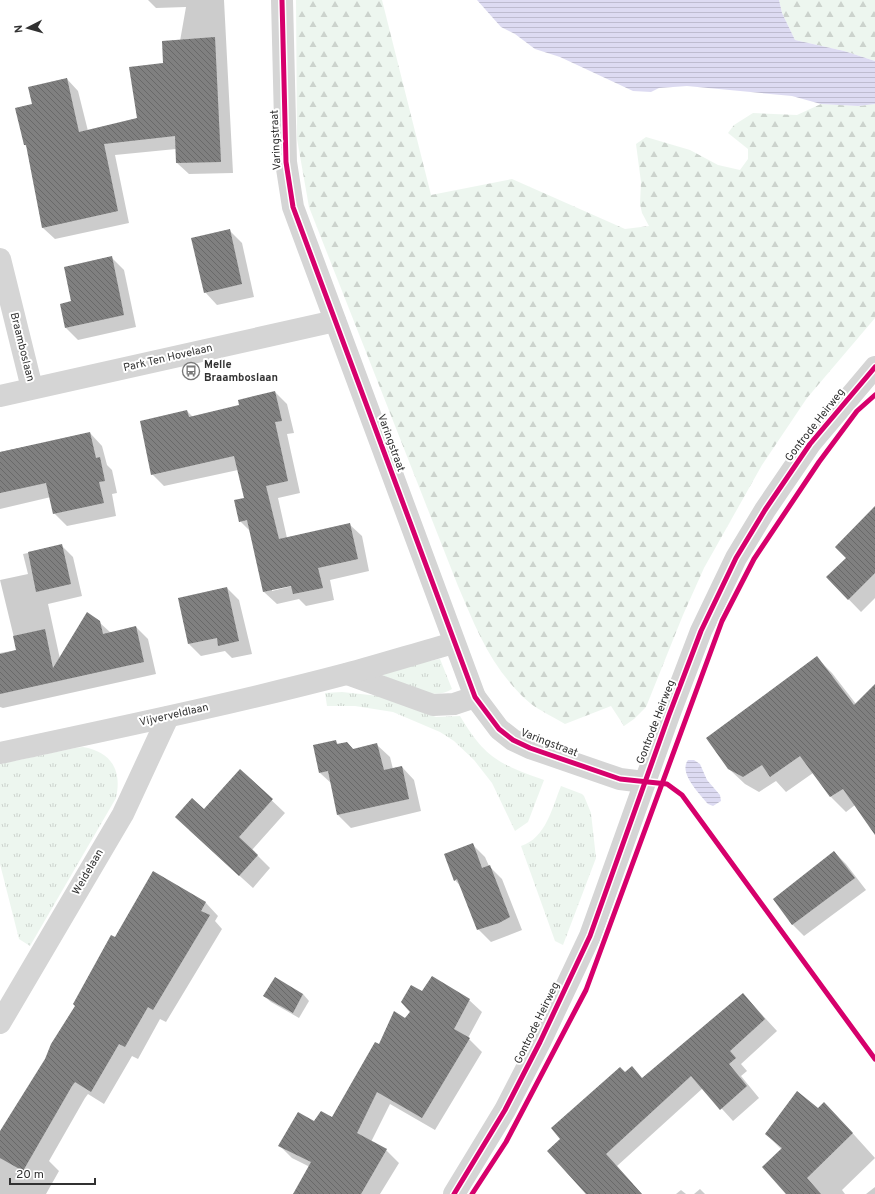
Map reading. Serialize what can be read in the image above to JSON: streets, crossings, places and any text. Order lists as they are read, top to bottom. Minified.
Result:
{"streets":{"street":["Varingstraat","Braamboslaan","Park Ten Hovelaan","Gontrode Heirweg","Vijverveldlaan","Weidelaan"]},"crossings":[["Varingstraat","Park Ten Hovelaan"],["Varingstraat","Gontrode Heirweg"],["Varingstraat","Vijverveldlaan"],["Braamboslaan","Park Ten Hovelaan"],["Vijverveldlaan","Weidelaan"]],"places":{"bus stop":["Melle Braamboslaan"]},"scale_bar":"20 m","north":"left"}
